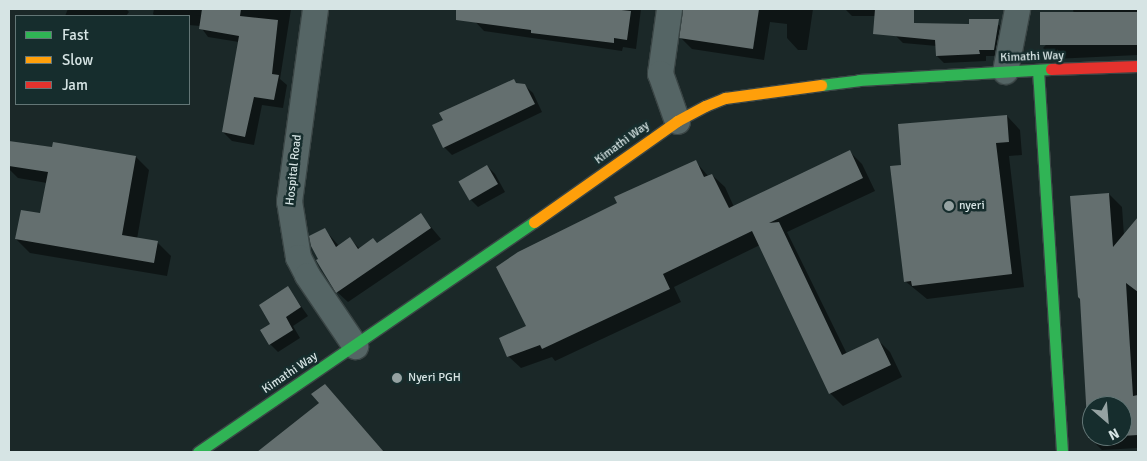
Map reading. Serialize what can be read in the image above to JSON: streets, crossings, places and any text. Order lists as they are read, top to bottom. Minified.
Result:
{"streets":{"street":["Kimathi Way","Hospital Road"]},"crossings":[["Kimathi Way","Hospital Road"]],"places":["nyeri","Nyeri PGH"],"legend":["Fast","Slow","Jam"],"north":"bottom right"}
